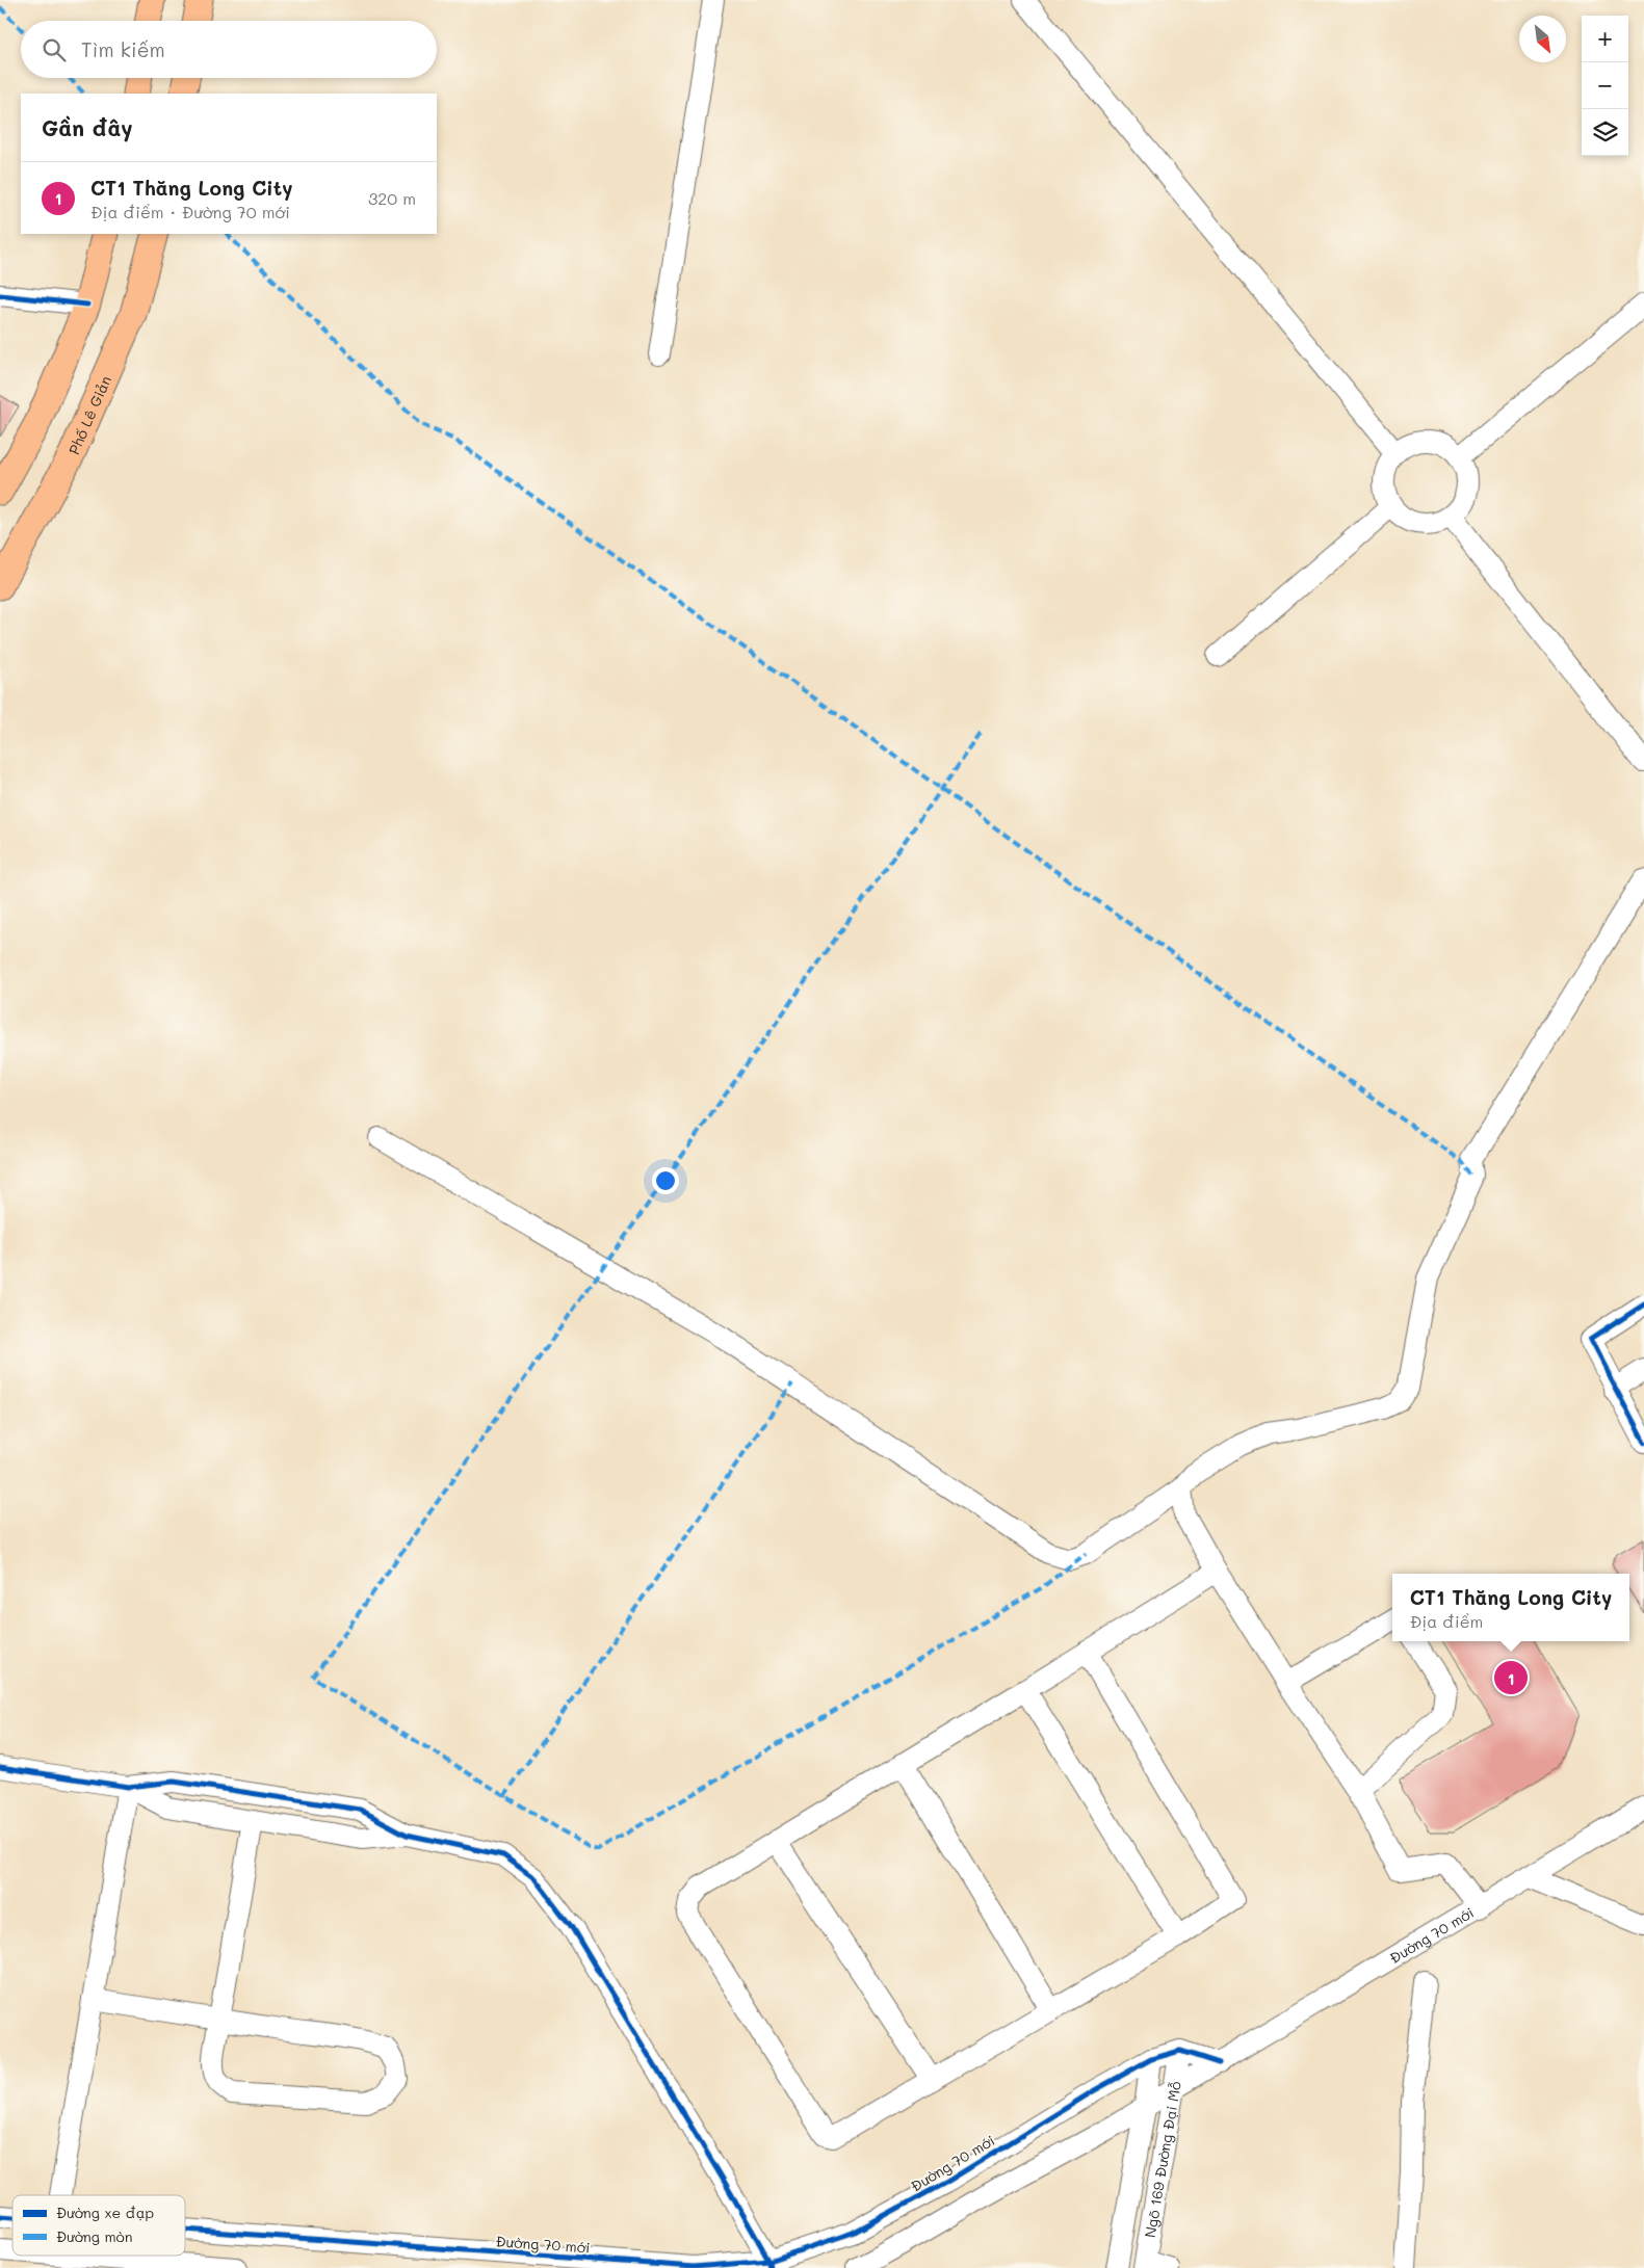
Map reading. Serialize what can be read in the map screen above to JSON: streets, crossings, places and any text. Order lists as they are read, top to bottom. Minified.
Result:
{"streets":{"main road":["Phố Lê Giản"],"street":["Đường 70 mới","Ngõ 169 Đường Đại Mỗ"]},"crossings":[["Đường 70 mới","Ngõ 169 Đường Đại Mỗ"]],"legend":["Đường xe đạp","Đường mòn"],"north":"bottom right","page":{"map_buttons":["+","−"],"search":"Tìm kiếm","heading":"Gần đây","list":[{"mark":"1","name":"CT1 Thăng Long City","note":"Địa điểm · Đường 70 mới","value":"320 m"}],"popup":["CT1 Thăng Long City","Địa điểm"],"pins":"1"}}
